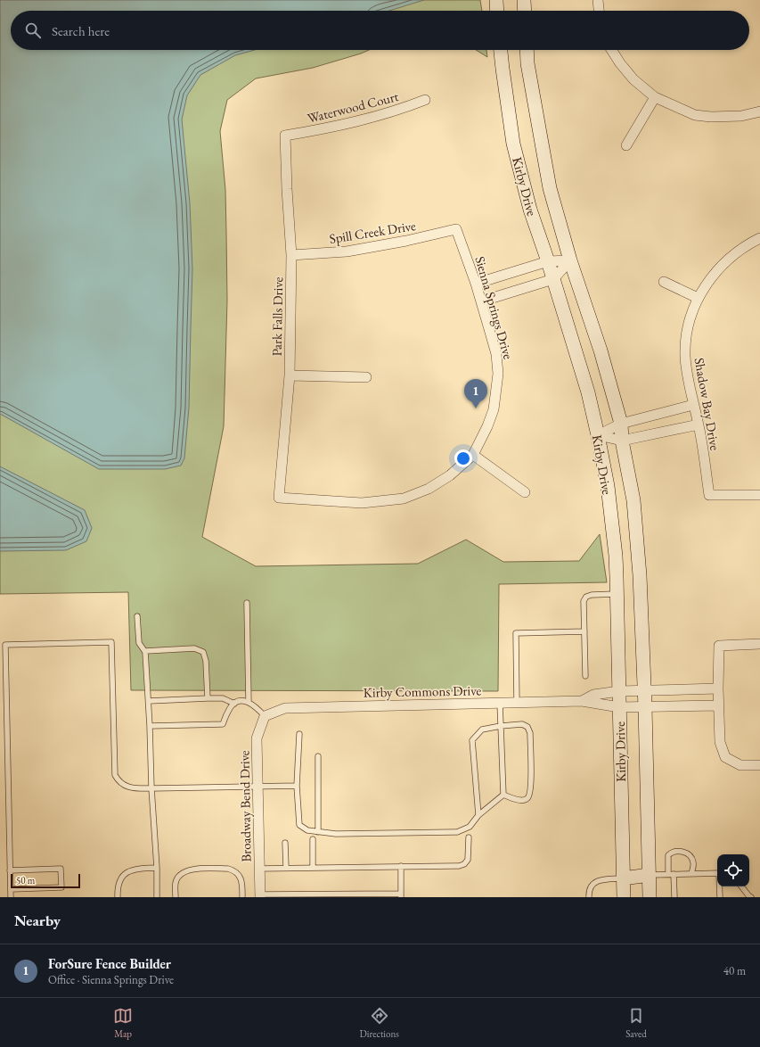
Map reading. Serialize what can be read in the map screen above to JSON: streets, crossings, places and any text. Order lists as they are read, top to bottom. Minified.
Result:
{"streets":{"main road":["Kirby Drive"],"street":["Waterwood Court","Spill Creek Drive","Sienna Springs Drive","Park Falls Drive","Shadow Bay Drive","Kirby Commons Drive","Broadway Bend Drive"]},"crossings":[["Waterwood Court","Park Falls Drive"],["Kirby Drive","Kirby Commons Drive"],["Spill Creek Drive","Sienna Springs Drive"],["Spill Creek Drive","Park Falls Drive"],["Sienna Springs Drive","Park Falls Drive"],["Kirby Commons Drive","Broadway Bend Drive"]],"scale_bar":"50 m","page":{"search":"Search here","pins":"1","scale":"50 m","heading":"Nearby","list":[{"mark":"1","name":"ForSure Fence Builder","note":"Office · Sienna Springs Drive","value":"40 m"}],"nav":["Map","Directions","Saved"]}}
